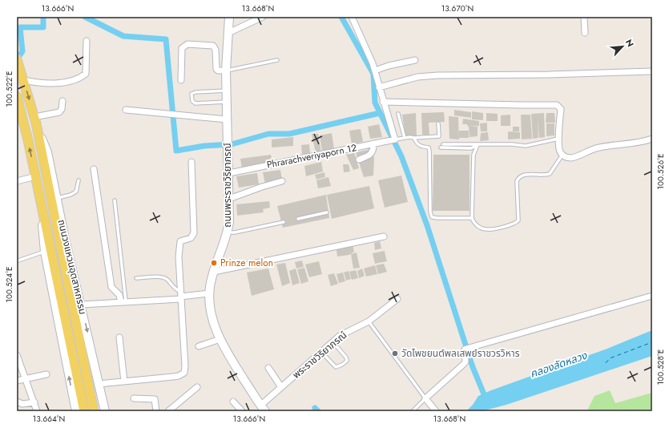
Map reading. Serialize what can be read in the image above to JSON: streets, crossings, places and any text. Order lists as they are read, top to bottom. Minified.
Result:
{"streets":{"main road":["ถนนพระราชวิริยาภรณ์","ถนนวงแหวนอุตสาหกรรม"],"street":["Phrarachveriyaporn 12","พระราชวิริยาภรณ์"]},"crossings":[["Phrarachveriyaporn 12","ถนนพระราชวิริยาภรณ์"],["ถนนพระราชวิริยาภรณ์","พระราชวิริยาภรณ์"]],"water":["คลองลัดหลวง"],"places":["Prinze melon","วัดไพชยนต์พลเสพย์ราชวรวิหาร"],"north":"top right","coordinates":["13.666°N","13.668°N","13.670°N","100.522°E","100.526°E","100.524°E","100.528°E","13.664°N"]}
